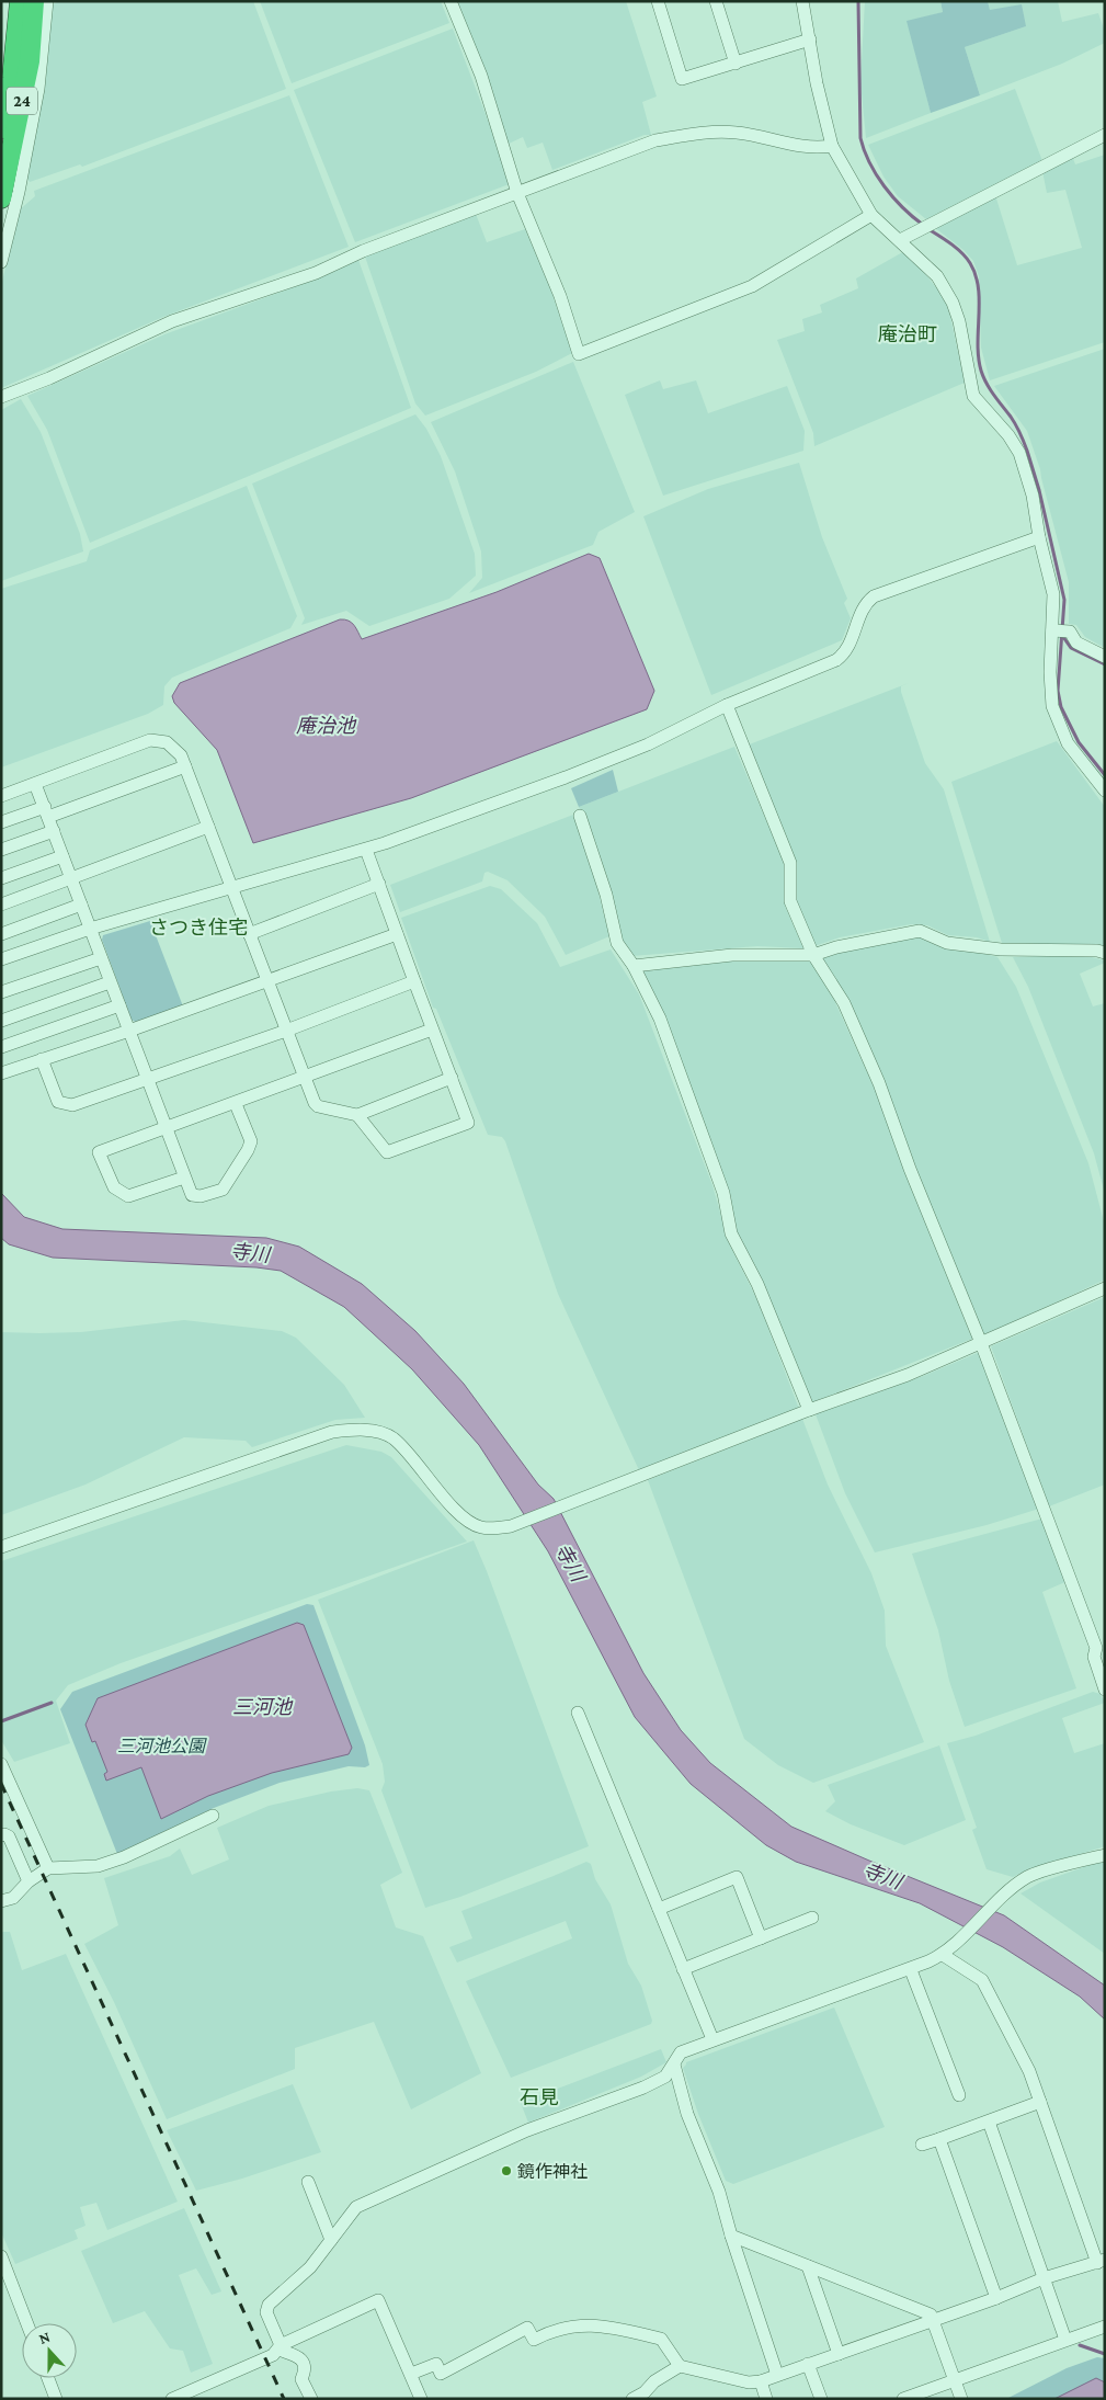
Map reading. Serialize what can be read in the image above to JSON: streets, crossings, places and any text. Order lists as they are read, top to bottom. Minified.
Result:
{"streets":{"highway":["24"]},"districts":["庵治町","さつき住宅","石見"],"water":["庵治池","寺川","三河池"],"parks":["三河池公園"],"places":["鏡作神社"],"north":"top"}
